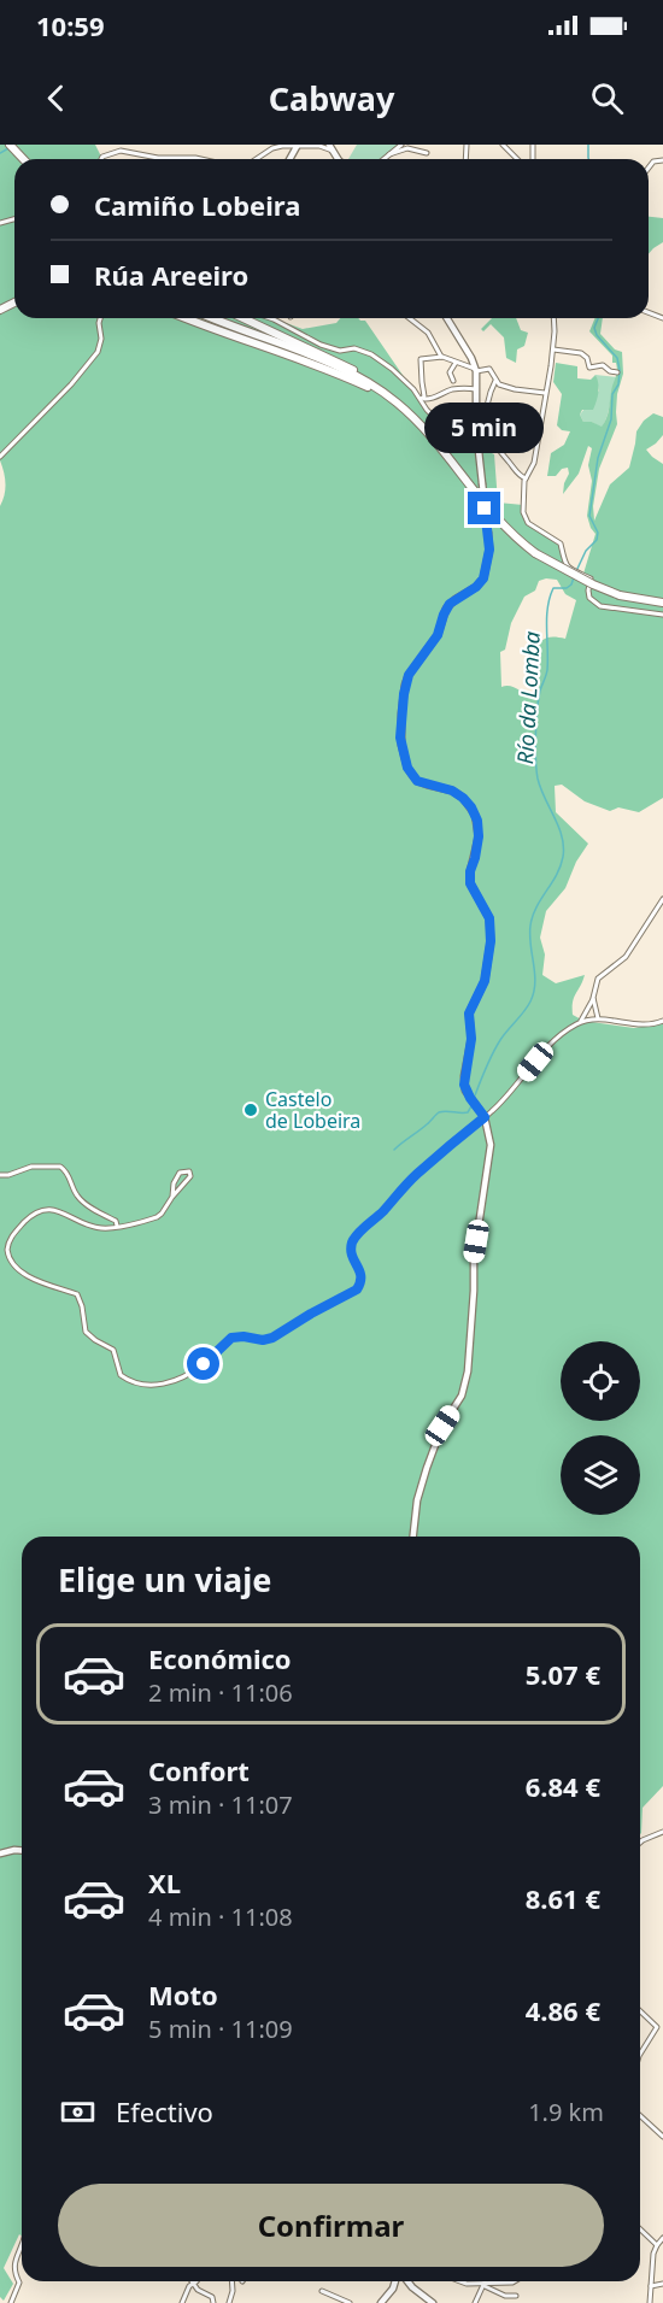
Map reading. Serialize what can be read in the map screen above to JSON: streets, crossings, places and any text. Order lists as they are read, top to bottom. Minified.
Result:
{"water":["Río da Lomba"],"places":["Castelo de Lobeira"],"page":{"status":"10:59","header":"Cabway","banner":["Camiño Lobeira","Rúa Areeiro"],"bubble":"5 min","heading":"Elige un viaje","list":[{"name":"Económico","note":"2 min · 11:06","value":"5.07 €"},{"name":"Confort","note":"3 min · 11:07","value":"6.84 €"},{"name":"XL","note":"4 min · 11:08","value":"8.61 €"},{"name":"Moto","note":"5 min · 11:09","value":"4.86 €"}],"pay":["Efectivo","1.9 km"],"buttons":"Confirmar"}}
